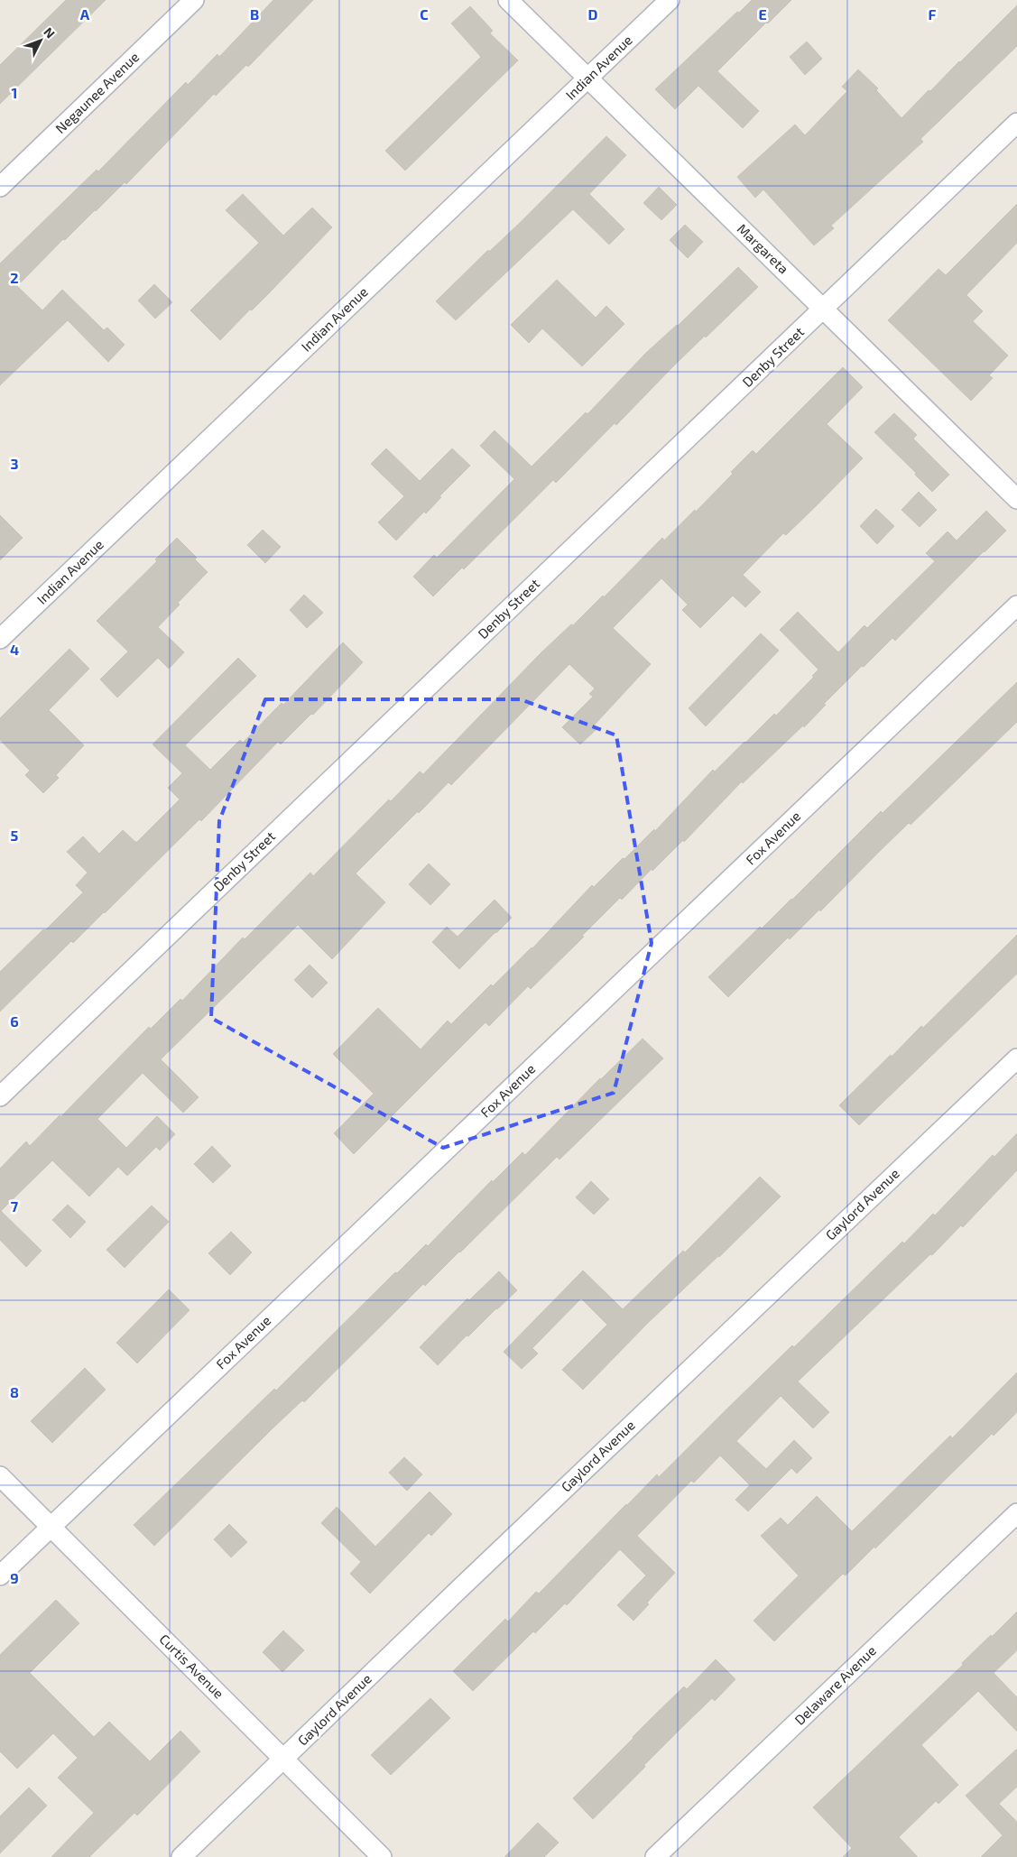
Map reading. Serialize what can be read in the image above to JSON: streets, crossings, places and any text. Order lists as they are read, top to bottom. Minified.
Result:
{"streets":{"street":["Indian Avenue","Negaunee Avenue","Margareta","Denby Street","Fox Avenue","Gaylord Avenue","Curtis Avenue","Delaware Avenue"]},"crossings":[["Indian Avenue","Margareta"],["Margareta","Denby Street"],["Fox Avenue","Curtis Avenue"],["Gaylord Avenue","Curtis Avenue"]],"north":"top right","grid":{"columns":["A","B","C","D","E","F"],"rows":["1","2","3","4","5","6","7","8","9"]}}
